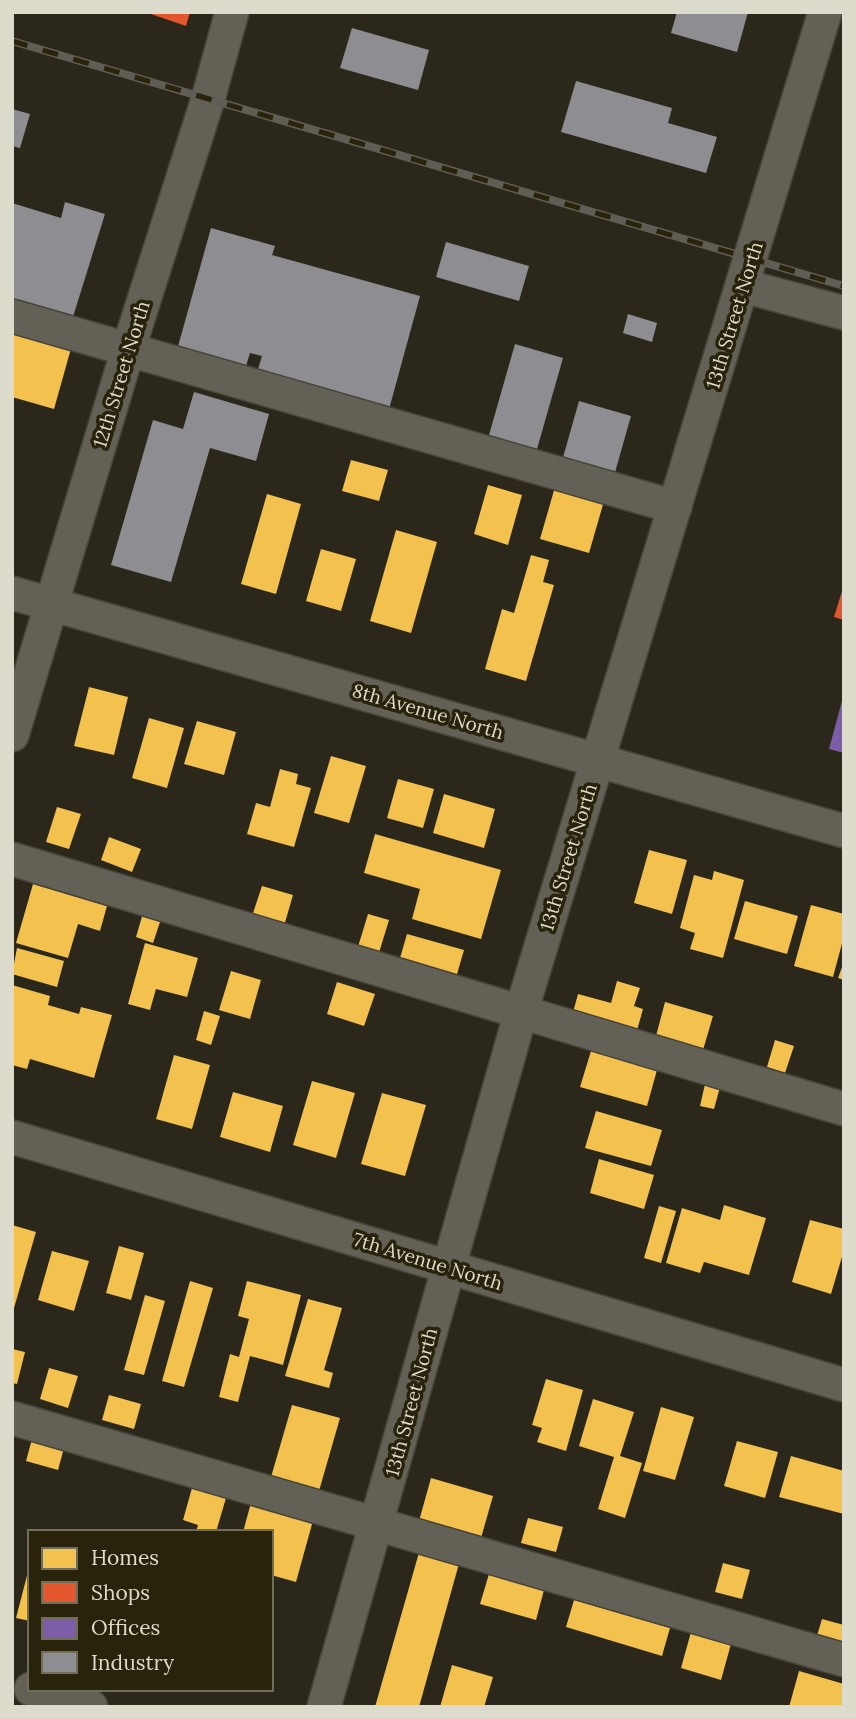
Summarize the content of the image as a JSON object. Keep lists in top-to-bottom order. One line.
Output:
{"streets":{"street":["13th Street North","12th Street North","8th Avenue North","7th Avenue North"]},"crossings":[["13th Street North","8th Avenue North"],["13th Street North","7th Avenue North"],["12th Street North","8th Avenue North"]],"legend":["Homes","Shops","Offices","Industry"]}
